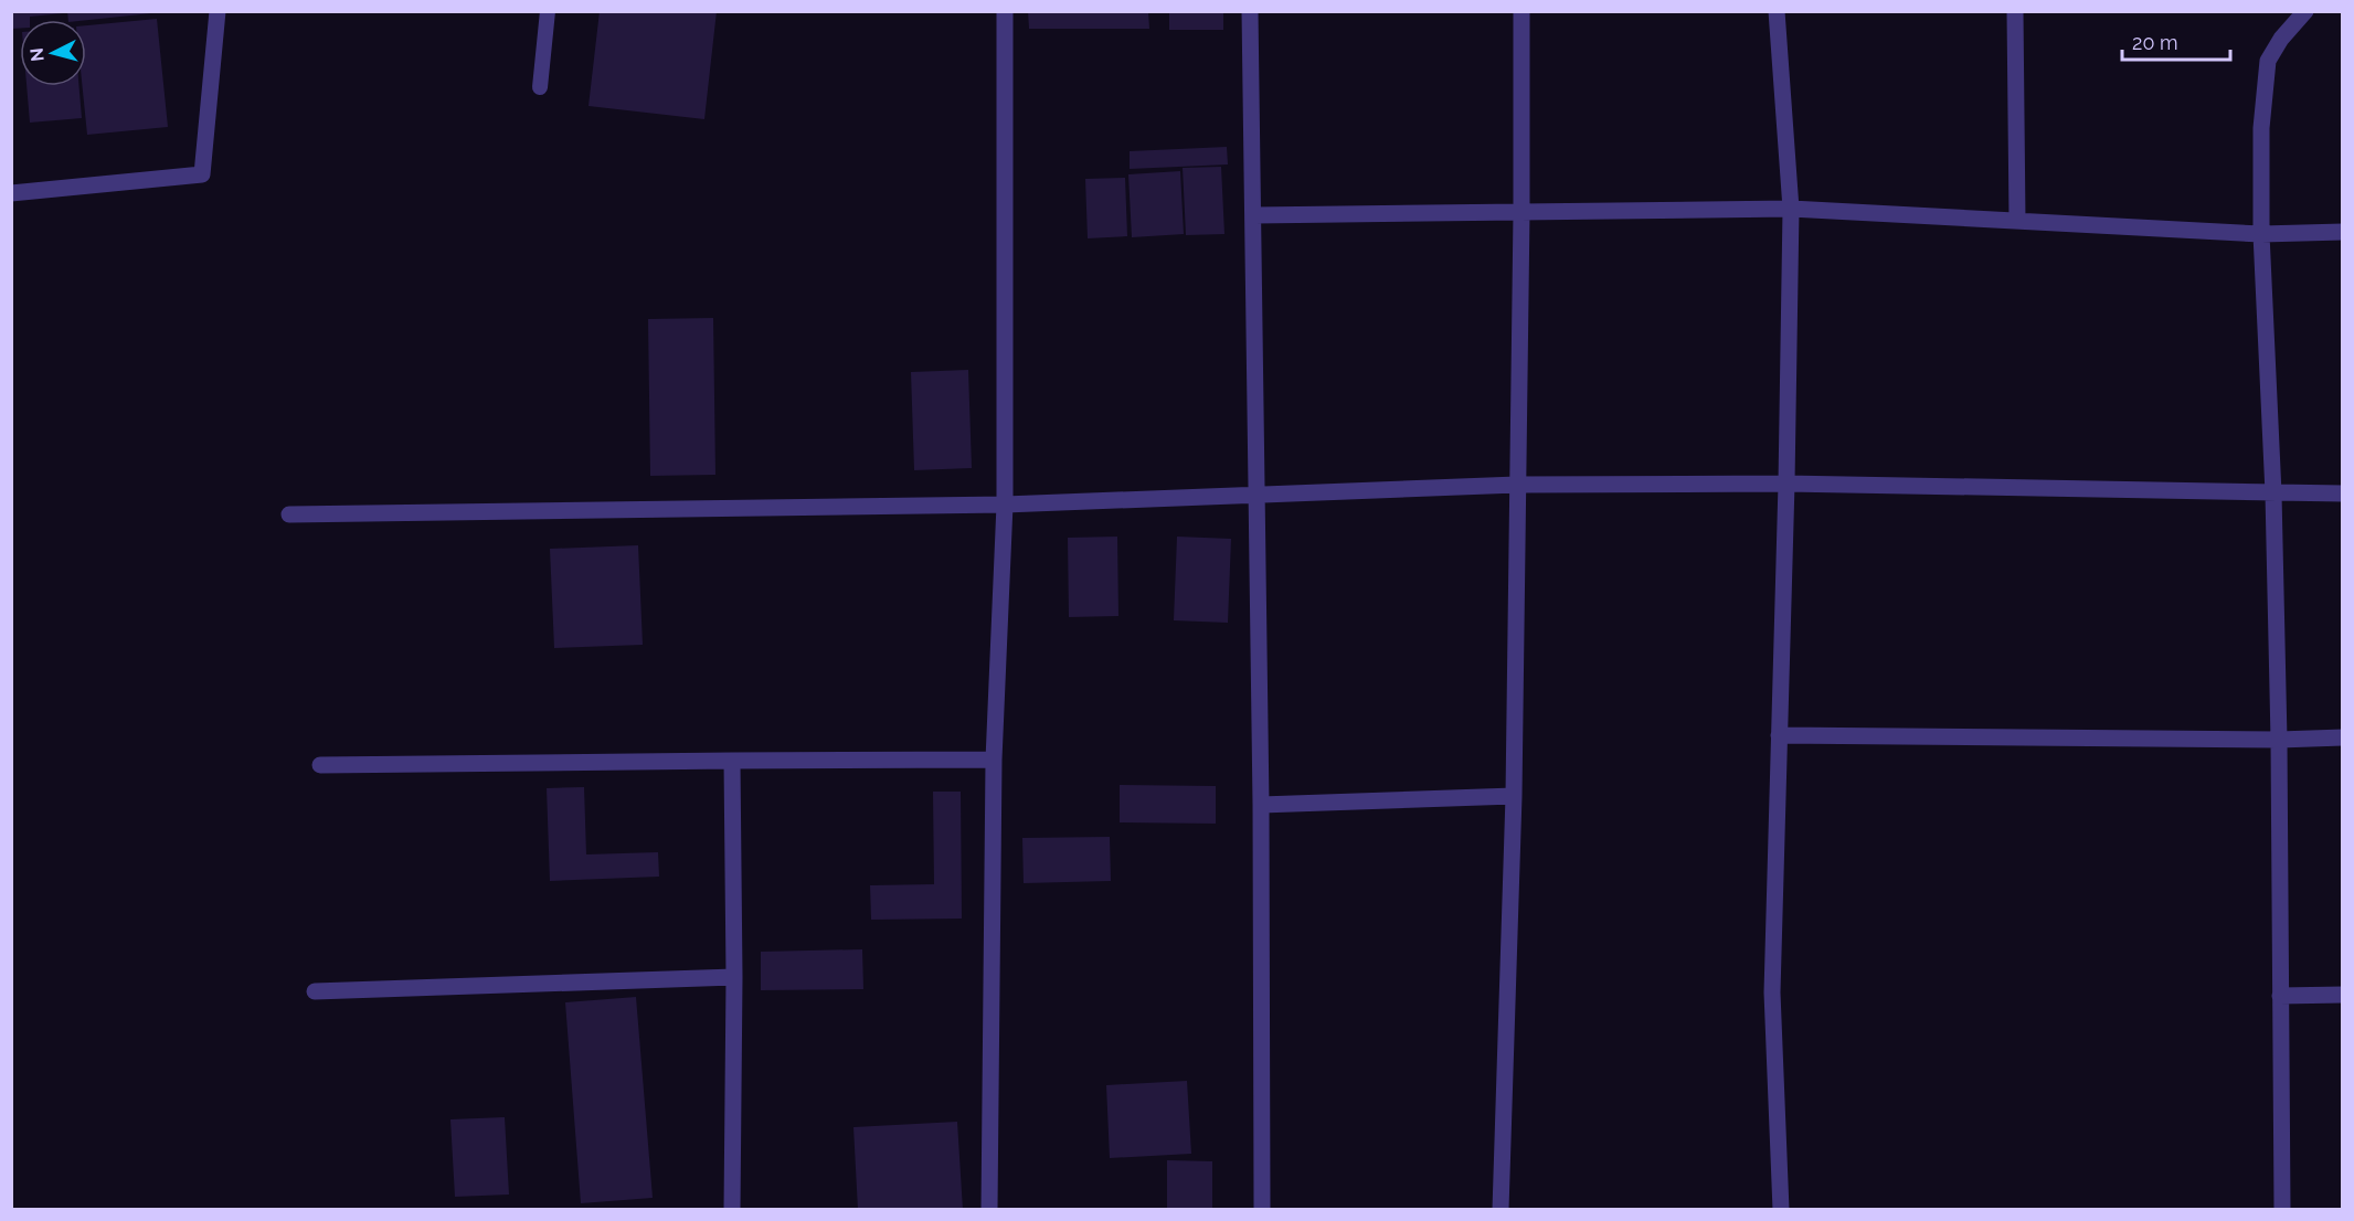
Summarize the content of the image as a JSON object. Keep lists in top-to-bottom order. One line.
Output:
{"scale_bar":"20 m","north":"left"}
